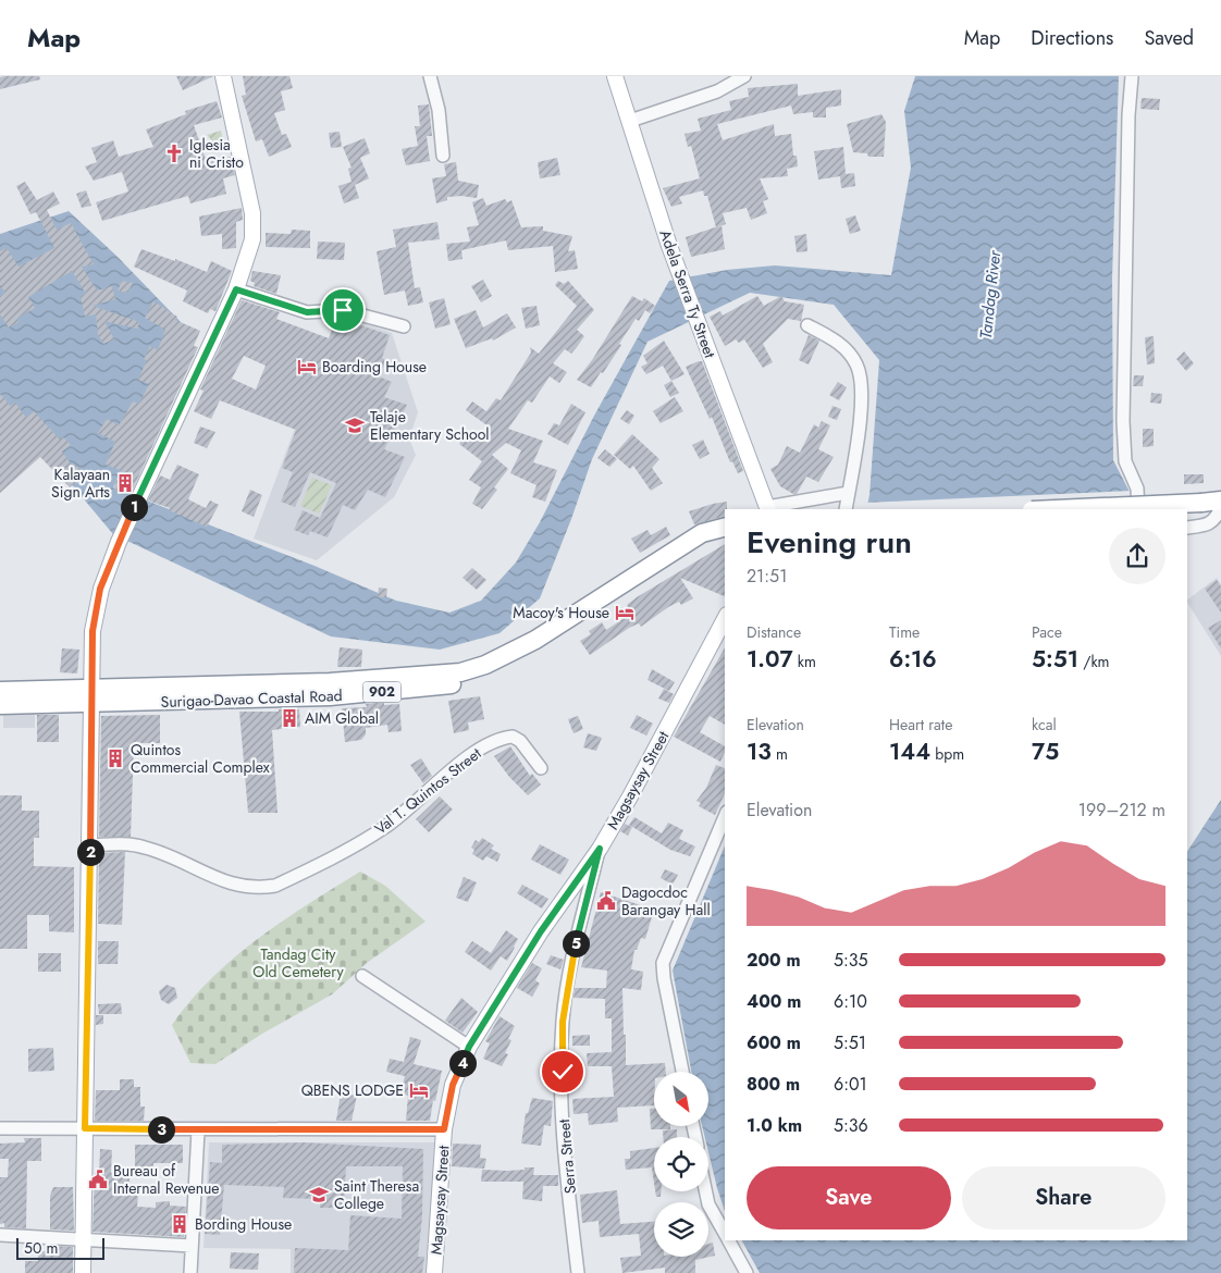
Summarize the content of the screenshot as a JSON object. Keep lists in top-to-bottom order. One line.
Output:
{"streets":{"highway":["902","Surigao-Davao Coastal Road"],"main road":["Adela Serra Ty Street","Magsaysay Street"],"street":["Val T. Quintos Street","Serra Street"]},"crossings":[["Magsaysay Street","Serra Street"]],"water":["Tandag River"],"parks":["Tandag City Old Cemetery"],"places":{"church":["Iglesia ni Cristo"],"hotel":["Boarding House","Macoy's House","QBENS LODGE"],"school or university":["Telaje Elementary School","Saint Theresa College"],"building":["Kalayaan Sign Arts","AIM Global","Quintos Commercial Complex","Bording House"],"public building":["Dagocdoc Barangay Hall","Bureau of Internal Revenue"]},"scale_bar":"50 m","north":"bottom right","page":{"header":"Map","nav":["Map","Directions","Saved"],"pins":["1","2","5","4","3"],"heading":["Evening run","21:51"],"stats":[["Distance","1.07 km"],["Time","6:16"],["Pace","5:51 /km"],["Elevation","13 m"],["Heart rate","144 bpm"],["kcal","75"]],"chart":["Elevation","199–212 m"],"list":[{"name":"200 m","note":"5:35"},{"name":"400 m","note":"6:10"},{"name":"600 m","note":"5:51"},{"name":"800 m","note":"6:01"},{"name":"1.0 km","note":"5:36"}],"buttons":["Save","Share"],"scale":"50 m"}}
